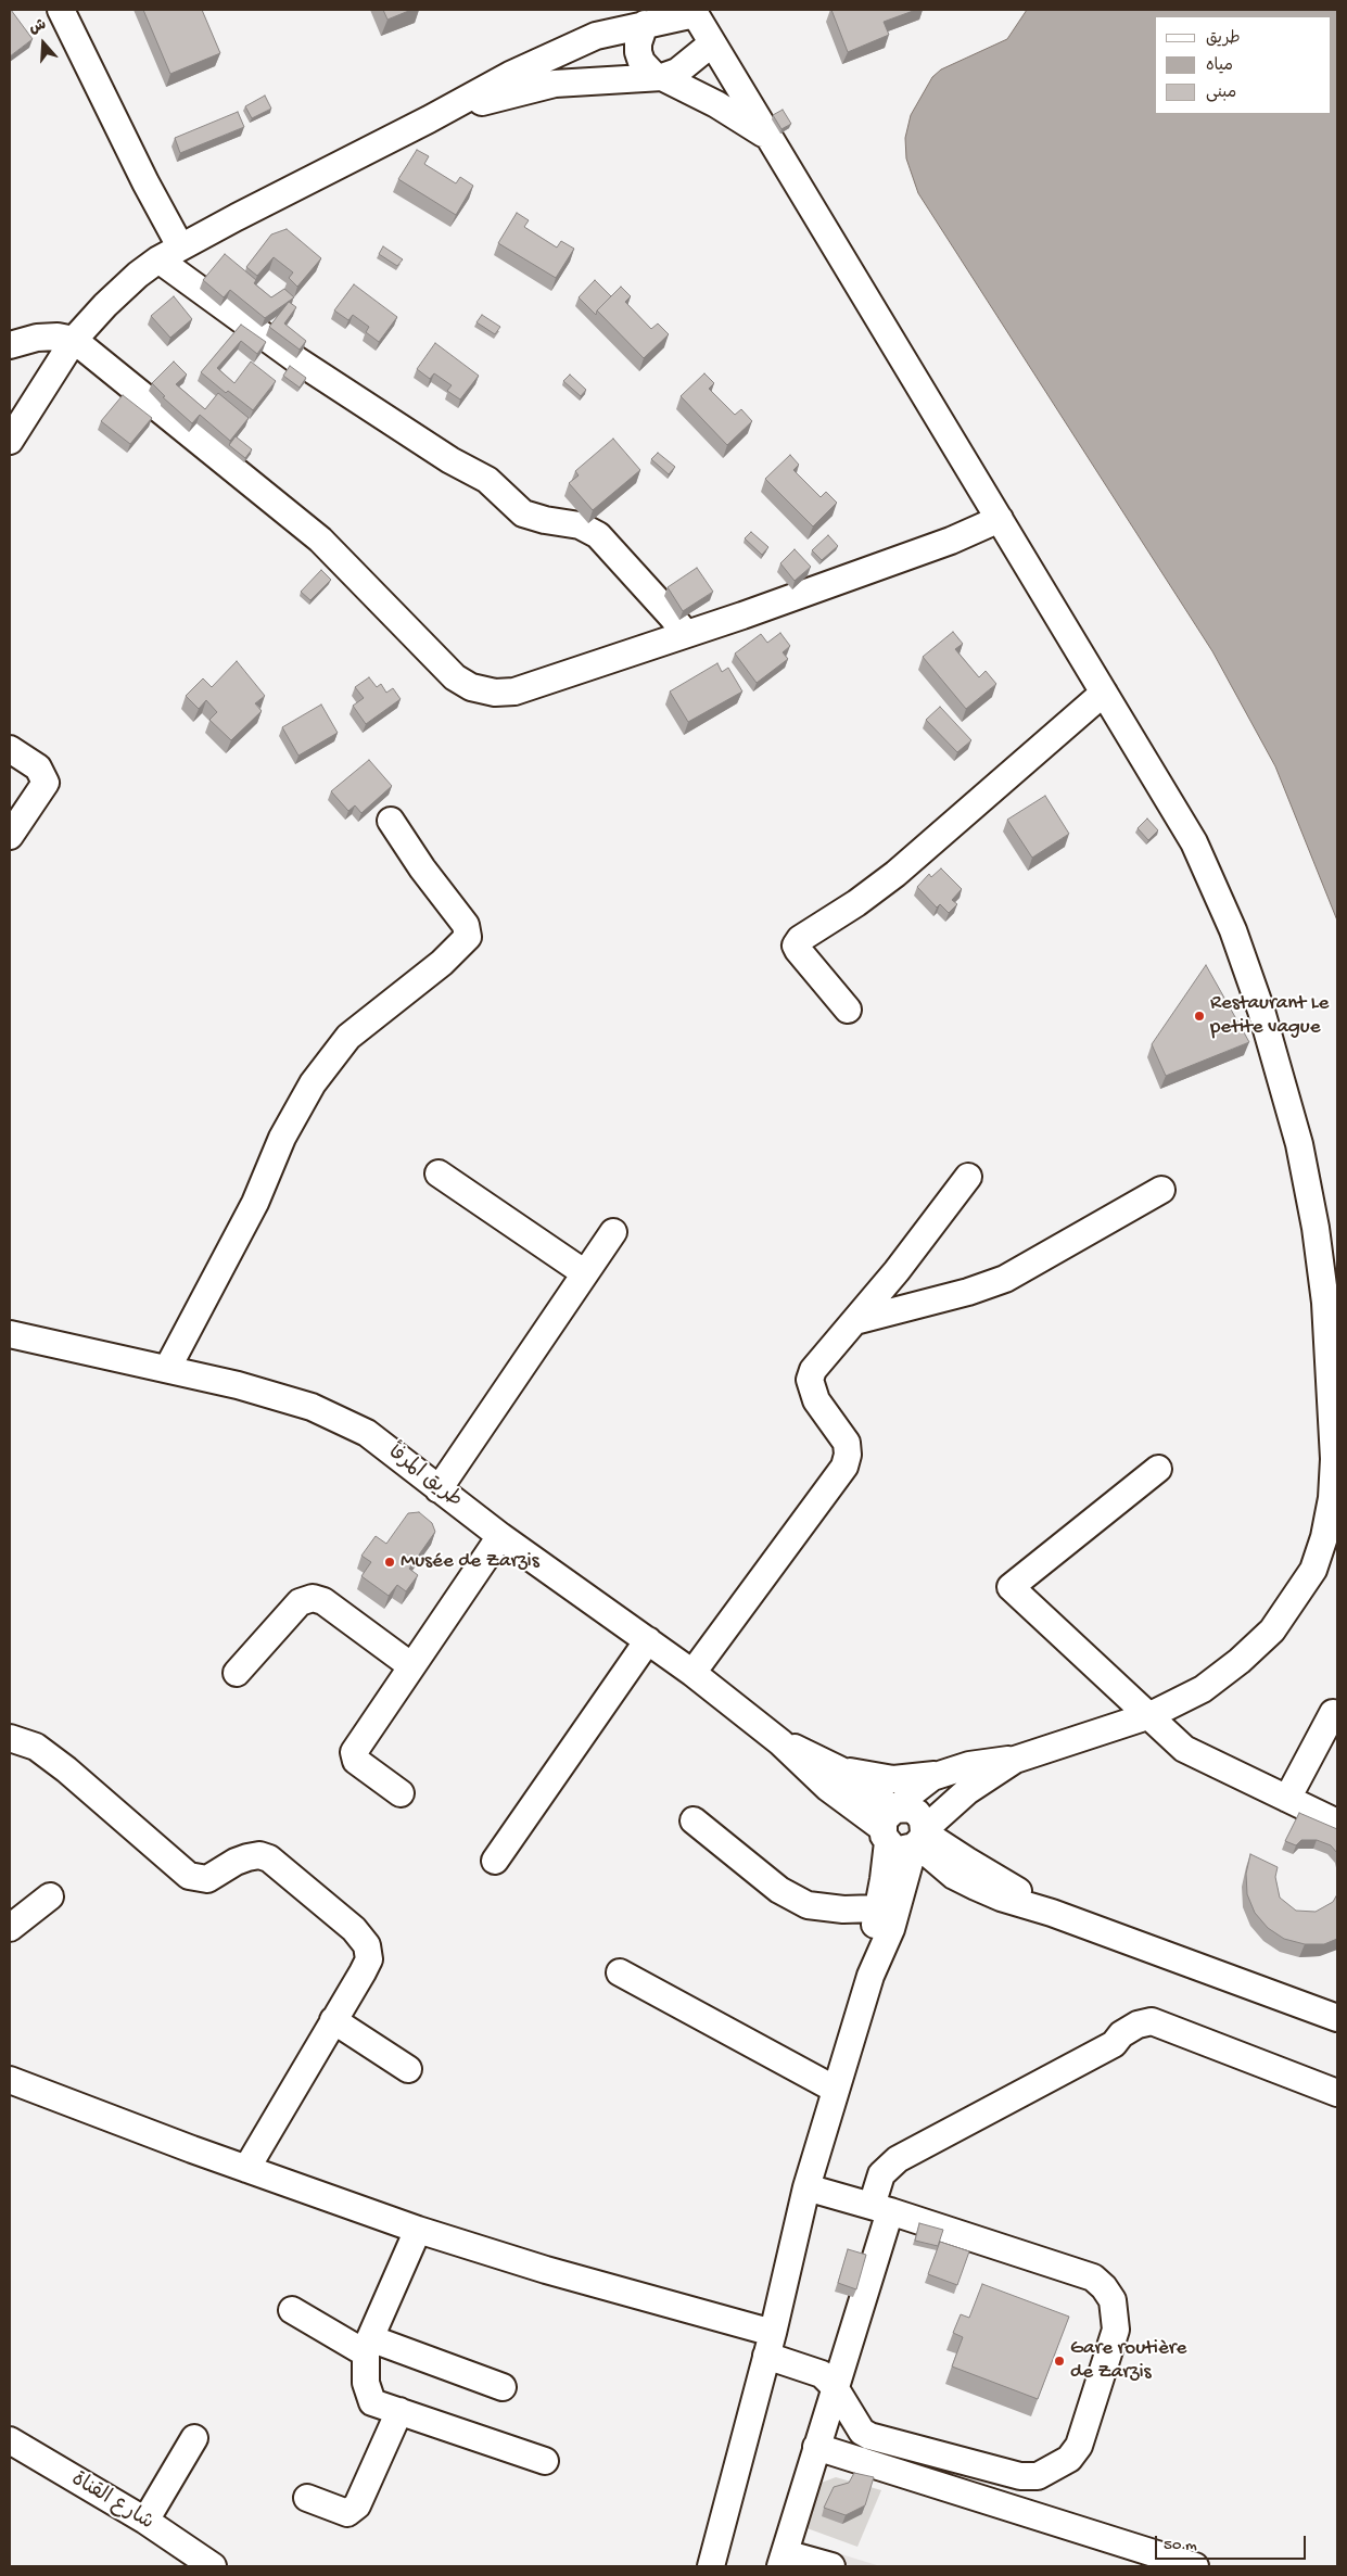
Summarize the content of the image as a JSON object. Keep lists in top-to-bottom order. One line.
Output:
{"streets":{"street":["طريق المرفأ","شارع القناة"]},"places":["Restaurant Le petite vague","Musée de Zarzis","Gare routière de Zarzis"],"legend":["طريق","مياه","مبنى"],"scale_bar":"50 m","north":"top"}
